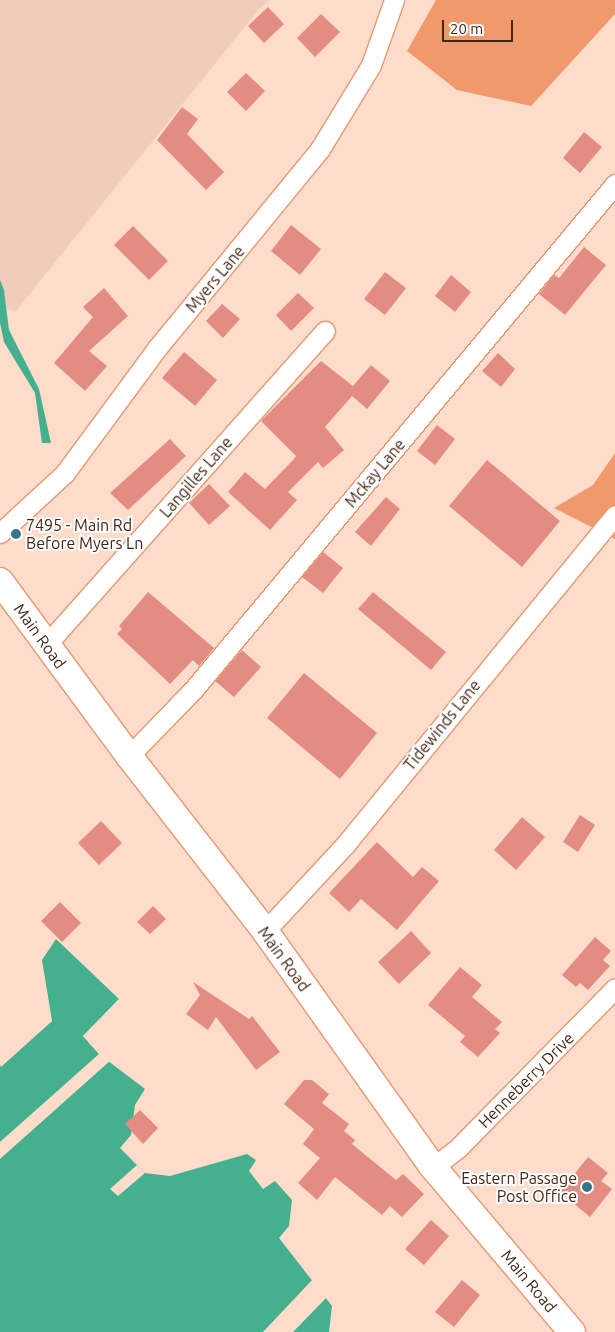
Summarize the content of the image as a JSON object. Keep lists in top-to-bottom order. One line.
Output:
{"streets":{"main road":["Main Road"],"street":["Myers Lane","Mckay Lane","Langilles Lane","Tidewinds Lane","Henneberry Drive"]},"crossings":[["Mckay Lane","Main Road"],["Langilles Lane","Main Road"],["Main Road","Tidewinds Lane"],["Main Road","Henneberry Drive"]],"places":["7495 - Main Rd Before Myers Ln","Eastern Passage Post Office"],"scale_bar":"20 m"}
